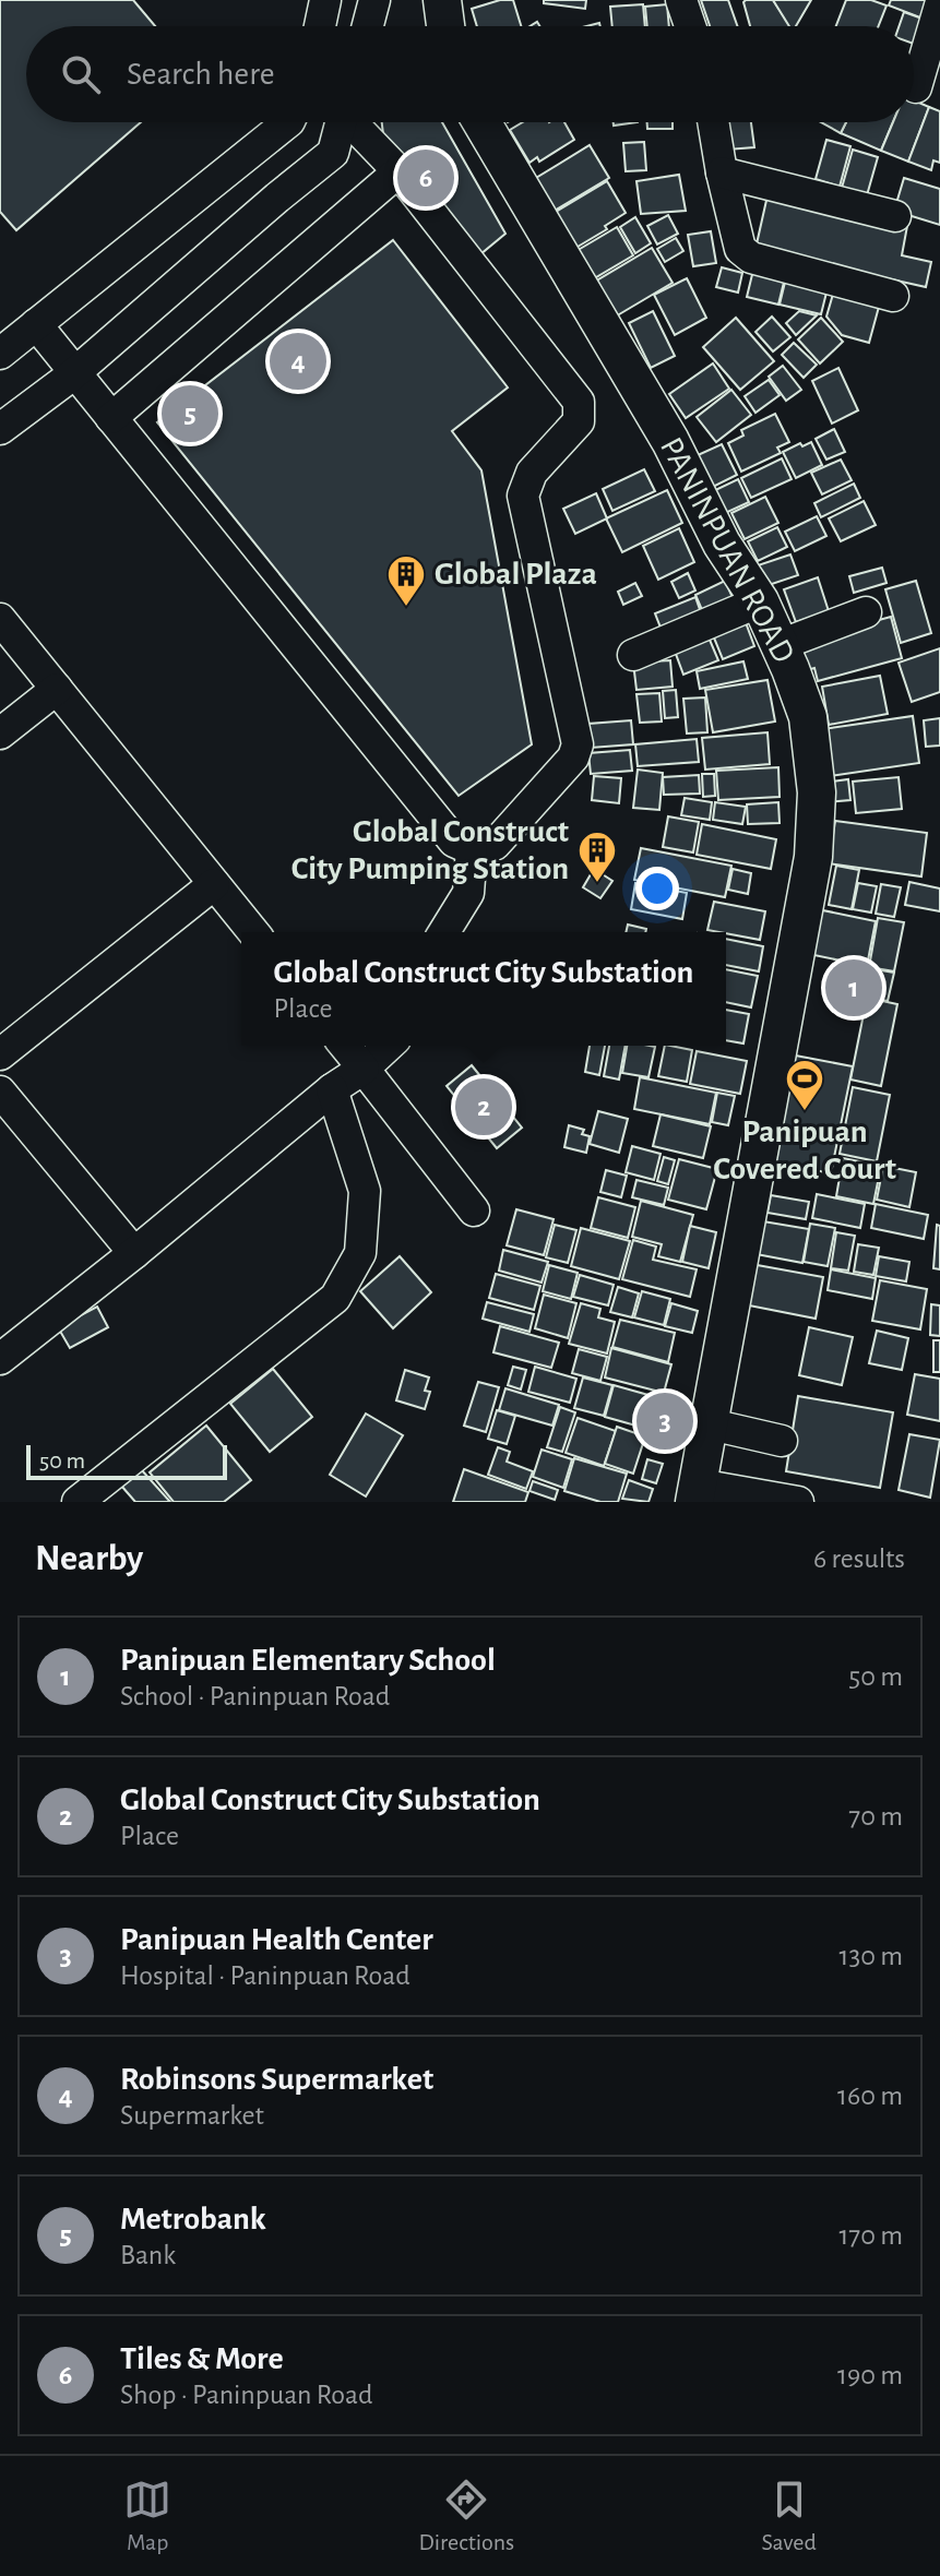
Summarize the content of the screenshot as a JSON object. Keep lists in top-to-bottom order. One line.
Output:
{"streets":{"main road":["PANINPUAN ROAD"]},"places":{"building":["Global Plaza","Global Construct City Pumping Station"],"sports":["Panipuan Covered Court"]},"scale_bar":"50 m","page":{"search":"Search here","pins":["6","4","5","1","2","3"],"popup":["Global Construct City Substation","Place"],"scale":"50 m","heading":["Nearby","6 results"],"list":[{"mark":"1","name":"Panipuan Elementary School","note":"School · Paninpuan Road","value":"50 m"},{"mark":"2","name":"Global Construct City Substation","note":"Place","value":"70 m"},{"mark":"3","name":"Panipuan Health Center","note":"Hospital · Paninpuan Road","value":"130 m"},{"mark":"4","name":"Robinsons Supermarket","note":"Supermarket","value":"160 m"},{"mark":"5","name":"Metrobank","note":"Bank","value":"170 m"},{"mark":"6","name":"Tiles & More","note":"Shop · Paninpuan Road","value":"190 m"}],"nav":["Map","Directions","Saved"]}}
